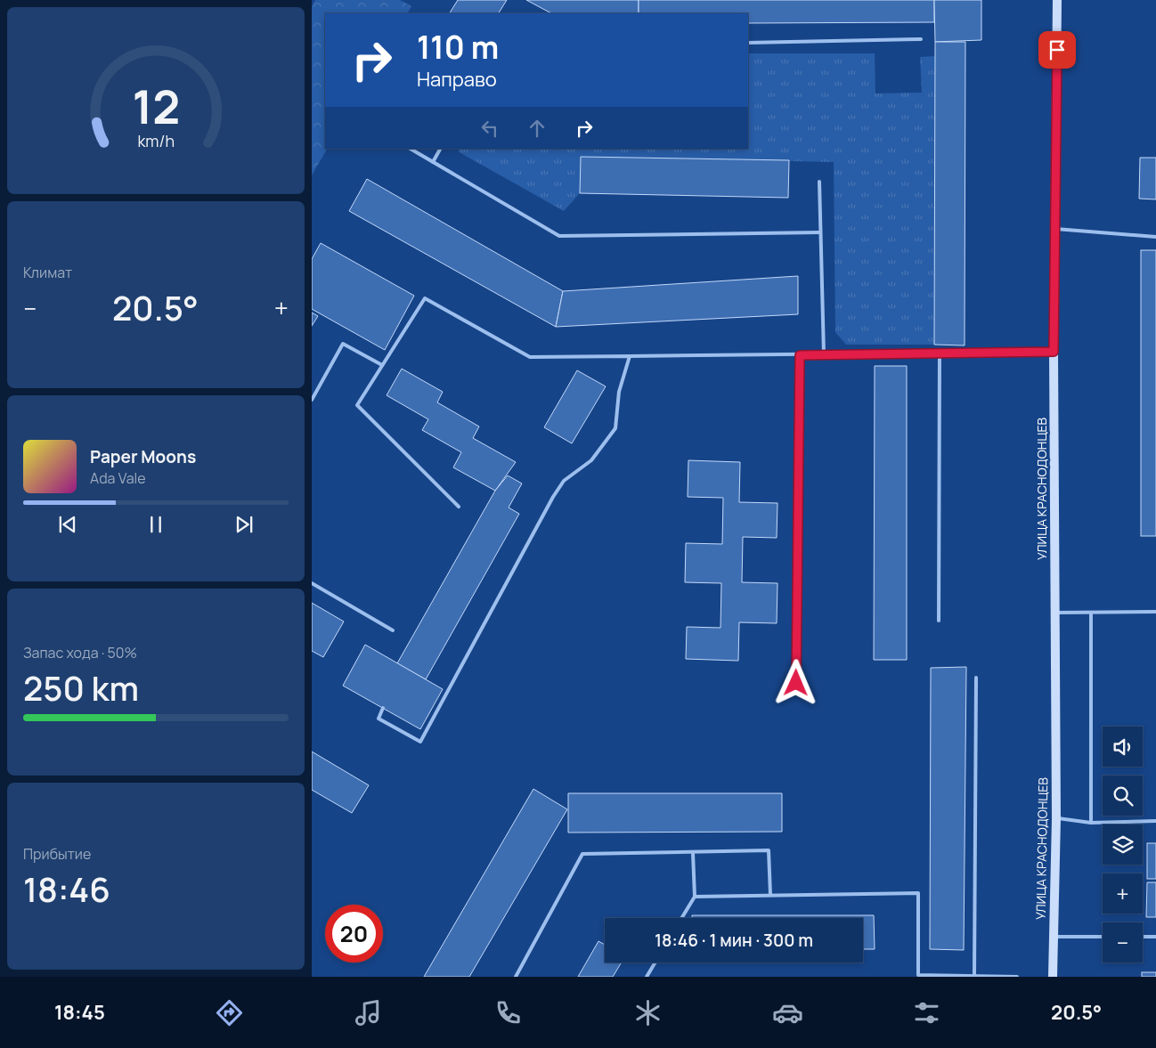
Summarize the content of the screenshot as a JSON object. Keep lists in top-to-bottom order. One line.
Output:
{"streets":{"main road":["УЛИЦА КРАСНОДОНЦЕВ"]},"page":{"turn":["110 m","Направо"],"tile":["Климат",["Запас хода · 50%","250 km"],["Прибытие","18:46"]],"heat":["−","20.5°","+"],"song":["Paper Moons","Ada Vale"],"map_buttons":["+","−"],"limit":"20","trip":"18:46 · 1 мин · 300 m","tabs":["18:45","20.5°"],"gauge":["12","km/h"]}}
